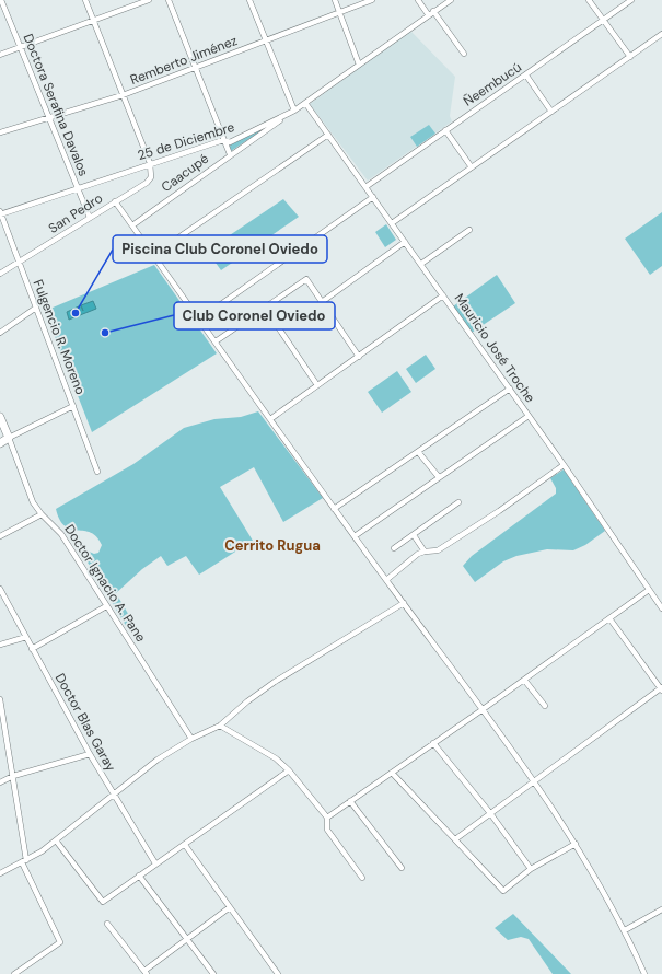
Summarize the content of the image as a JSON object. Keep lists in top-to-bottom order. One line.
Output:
{"streets":{"street":["Remberto Jiménez","Ñeembucú","Doctora Serafina Davalos","25 de Diciembre","Caacupé","San Pedro","Fulgencio R. Moreno","Mauricio José Troche","Doctor Ignacio A. Pane","Doctor Blas Garay"]},"crossings":[["Remberto Jiménez","Doctora Serafina Davalos"],["Ñeembucú","Mauricio José Troche"],["Doctora Serafina Davalos","25 de Diciembre"],["Doctora Serafina Davalos","San Pedro"],["25 de Diciembre","Caacupé"],["25 de Diciembre","San Pedro"],["25 de Diciembre","Fulgencio R. Moreno"],["25 de Diciembre","Mauricio José Troche"],["San Pedro","Fulgencio R. Moreno"]],"districts":["Cerrito Rugua"],"places":["Piscina Club Coronel Oviedo","Club Coronel Oviedo"]}
